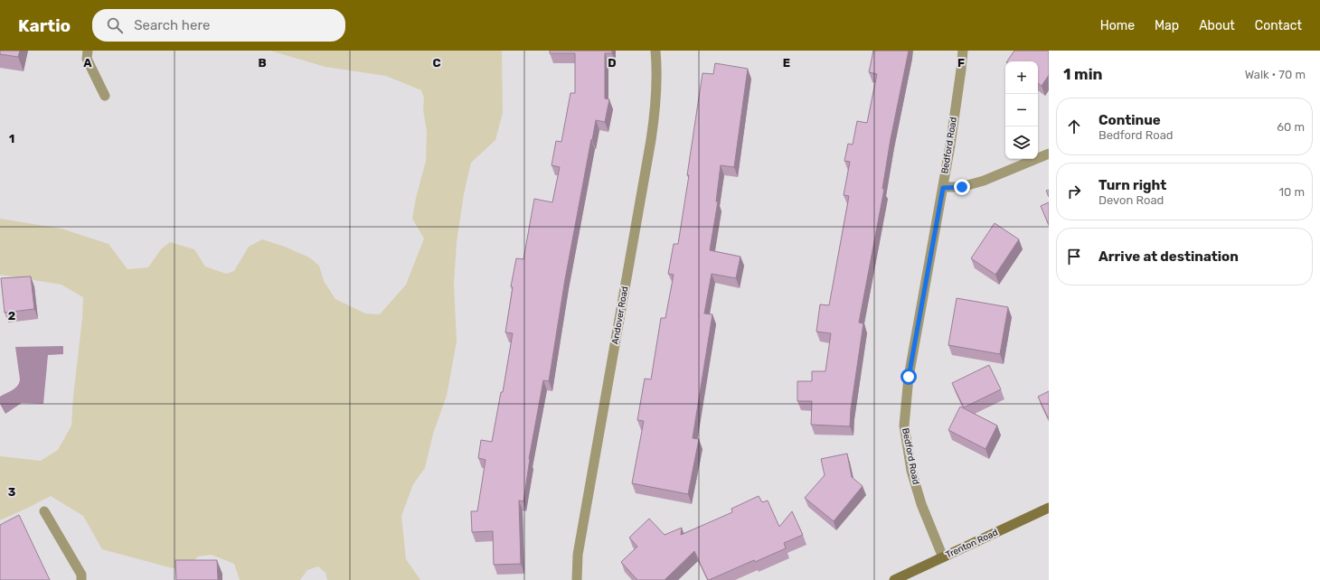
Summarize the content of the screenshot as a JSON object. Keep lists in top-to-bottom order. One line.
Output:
{"streets":{"main road":["Trenton Road"],"street":["Bedford Road","Andover Road"]},"crossings":[["Bedford Road","Trenton Road"]],"page":{"header":"Kartio","search":"Search here","nav":["Home","Map","About","Contact"],"heading":["1 min","Walk · 70 m"],"map_buttons":["+","−"],"list":[["Continue","Bedford Road","60 m"],["Turn right","Devon Road","10 m"],"Arrive at destination"]},"grid":{"columns":["A","B","C","D","E","F"],"rows":["1","2","3"]}}
